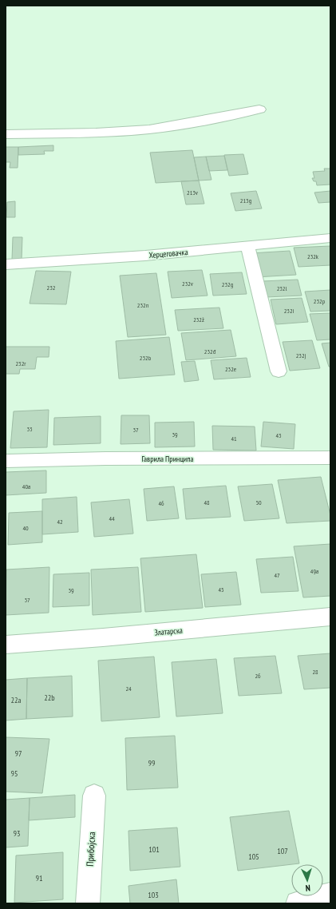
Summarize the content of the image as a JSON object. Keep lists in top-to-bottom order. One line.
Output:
{"streets":{"street":["Херцеговачка","Гаврила Принципа","Златарска","Прибојска"]},"house_numbers":["213v","213g","232k","232v","232g","232","232l","232p","232n","232i","232ž","232đ","232j","232b","232r","232e","33","37","39","43","41","40a","48","50","46","44","42","40","49a","47","45","39","37","28","26","24","22b","22a","97","99","95","93","101","107","105","91","103"],"north":"bottom"}
